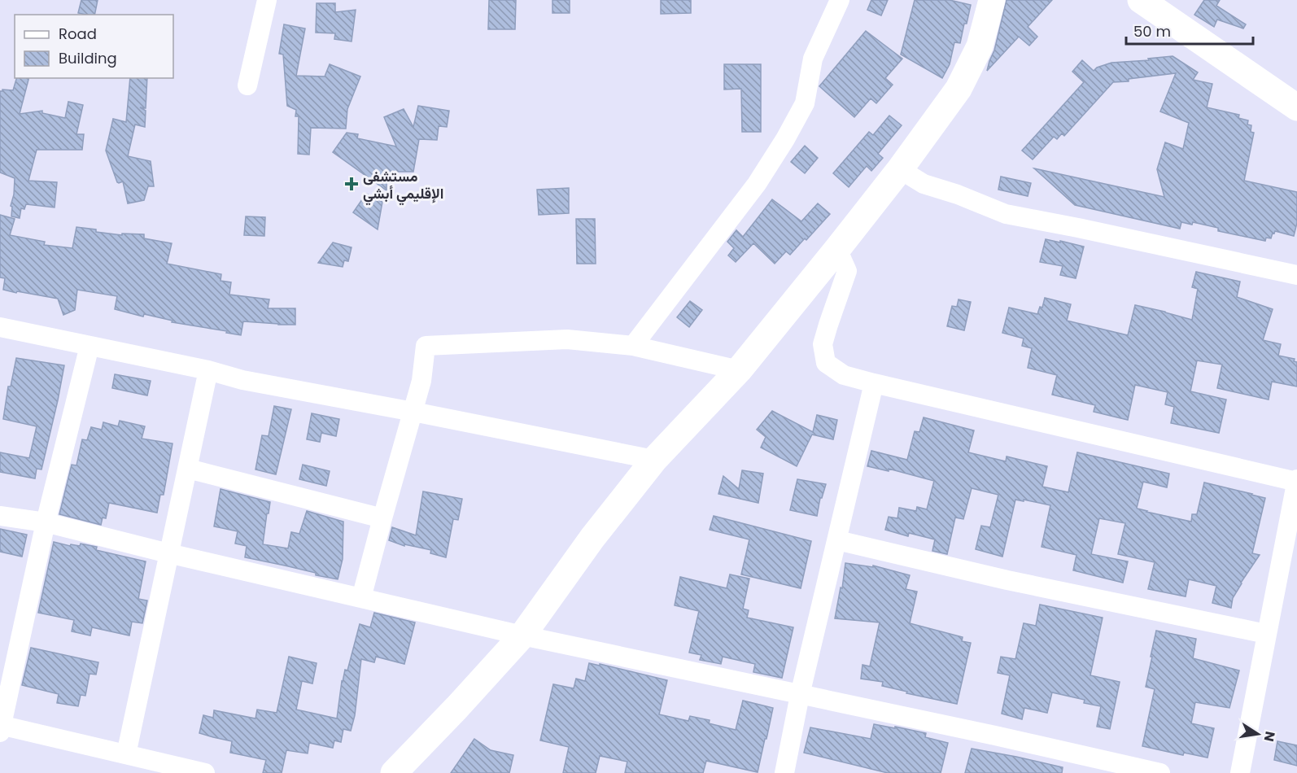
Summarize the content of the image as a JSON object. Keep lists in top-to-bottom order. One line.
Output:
{"places":{"health":["مستشفى الإقليمي أبشي"]},"legend":["Road","Building"],"scale_bar":"50 m","north":"right"}
